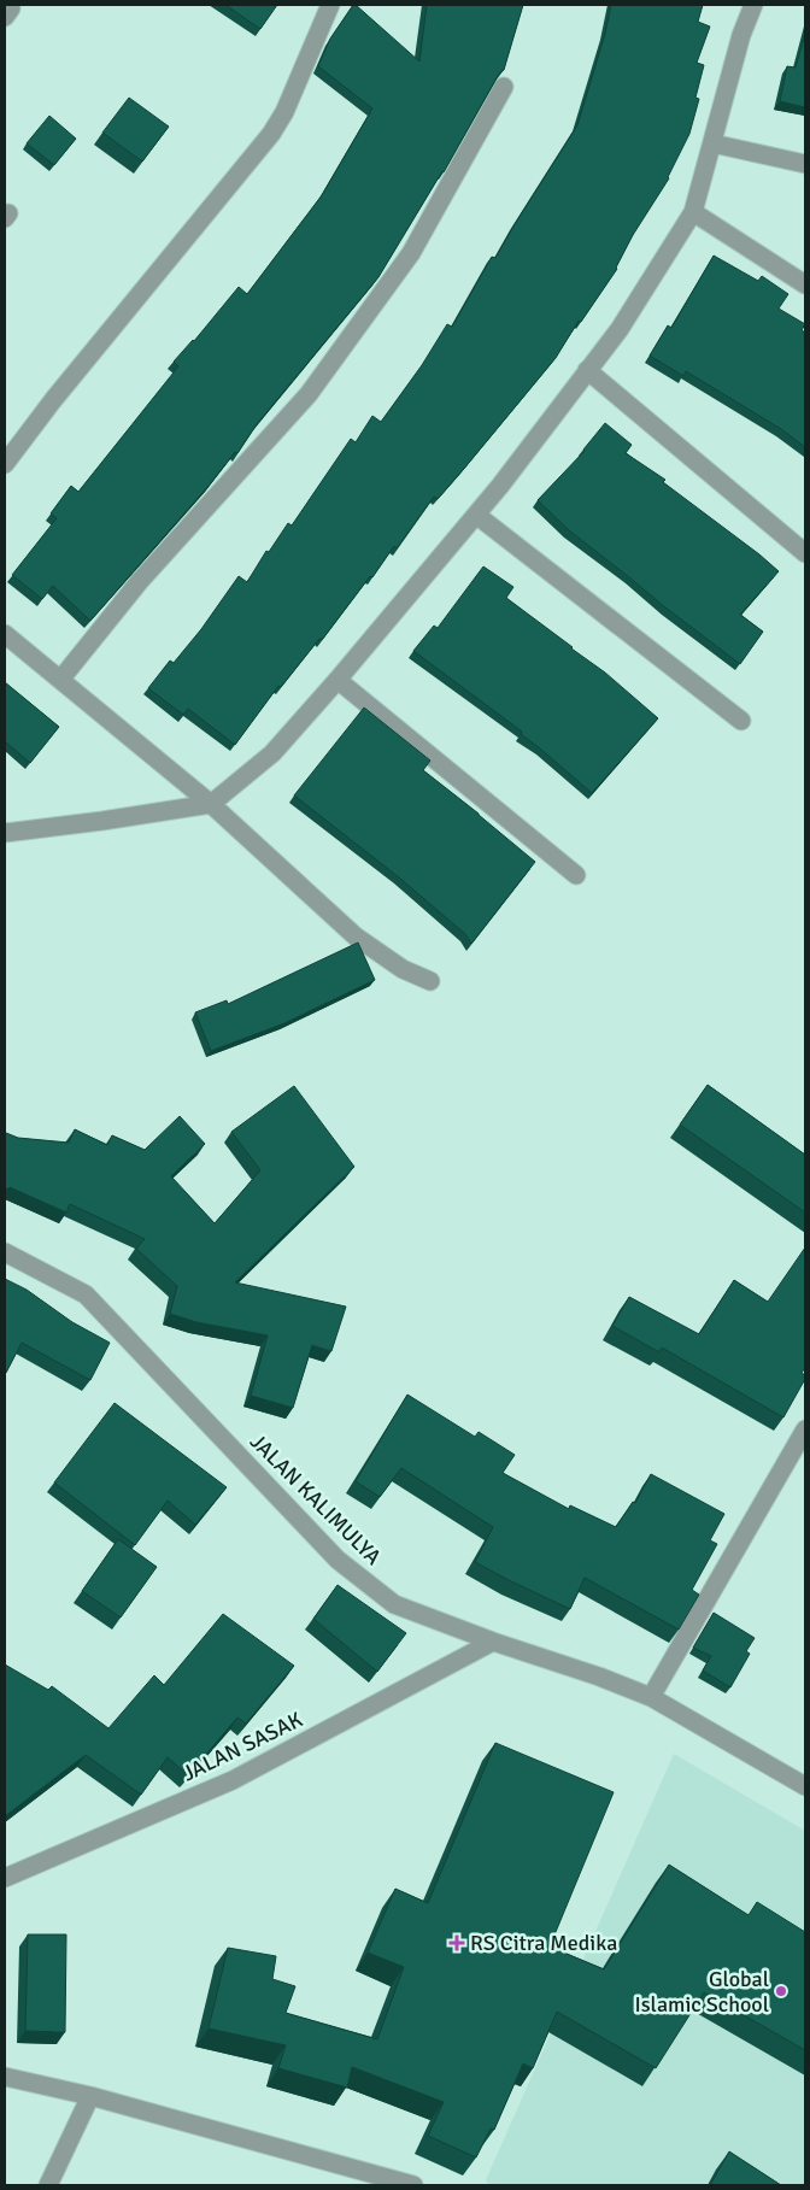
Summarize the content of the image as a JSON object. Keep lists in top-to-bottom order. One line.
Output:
{"streets":{"street":["JALAN KALIMULYA","JALAN SASAK"]},"crossings":[["JALAN KALIMULYA","JALAN SASAK"]],"places":{"health":["RS Citra Medika"],"other":["Global Islamic School"]}}
